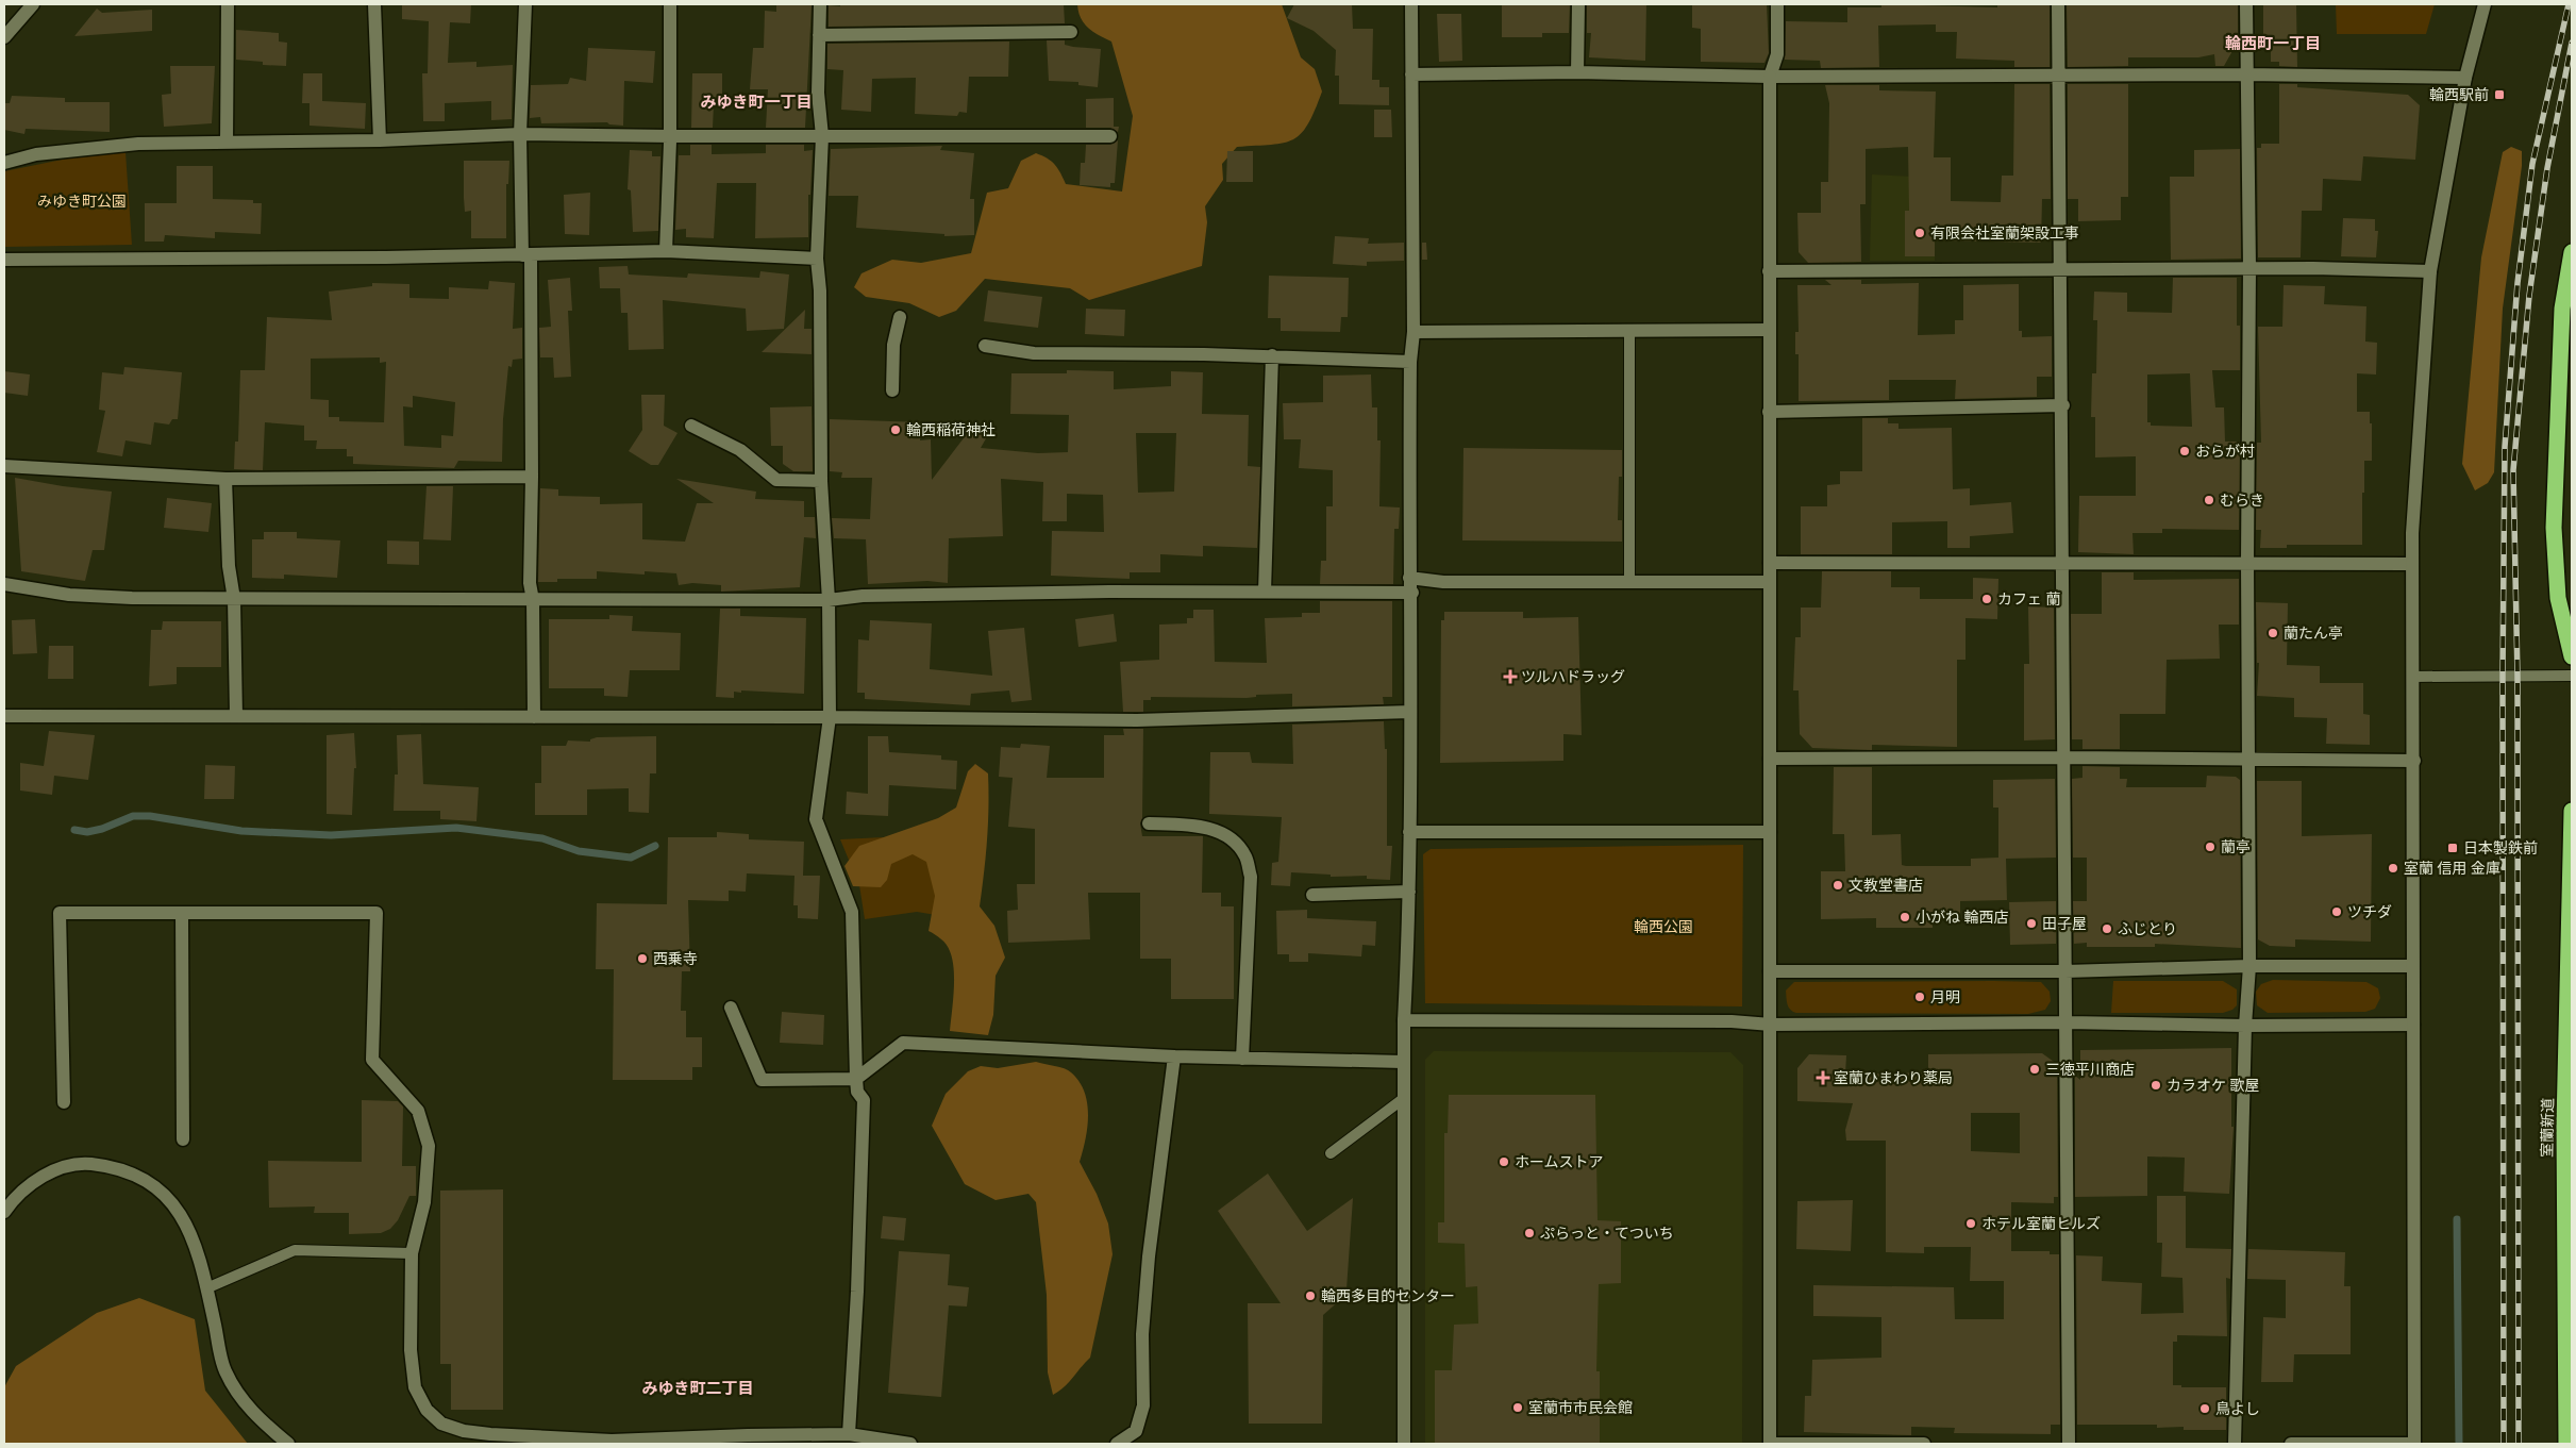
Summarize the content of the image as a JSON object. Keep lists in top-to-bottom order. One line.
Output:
{"streets":{"highway":["室蘭新道"]},"districts":["輪西町一丁目","みゆき町一丁目","みゆき町二丁目"],"parks":["みゆき町公園","輪西公園"],"places":{"transit":["輪西駅前","日本製鉄前"],"other":["有限会社室蘭架設工事","輪西稲荷神社","おらが村","むらき","カフェ 蘭","蘭たん亭","蘭亭","室蘭 信用 金庫","文教堂書店","ツチダ","小がね 輪西店","田子屋","ふじとり","西乗寺","月明","三徳平川商店","カラオケ 歌屋","ホームストア","ホテル室蘭ヒルズ","ぷらっと・てついち","輪西多目的センター","室蘭市市民会館","鳥よし"],"health":["ツルハドラッグ","室蘭ひまわり薬局"]}}
